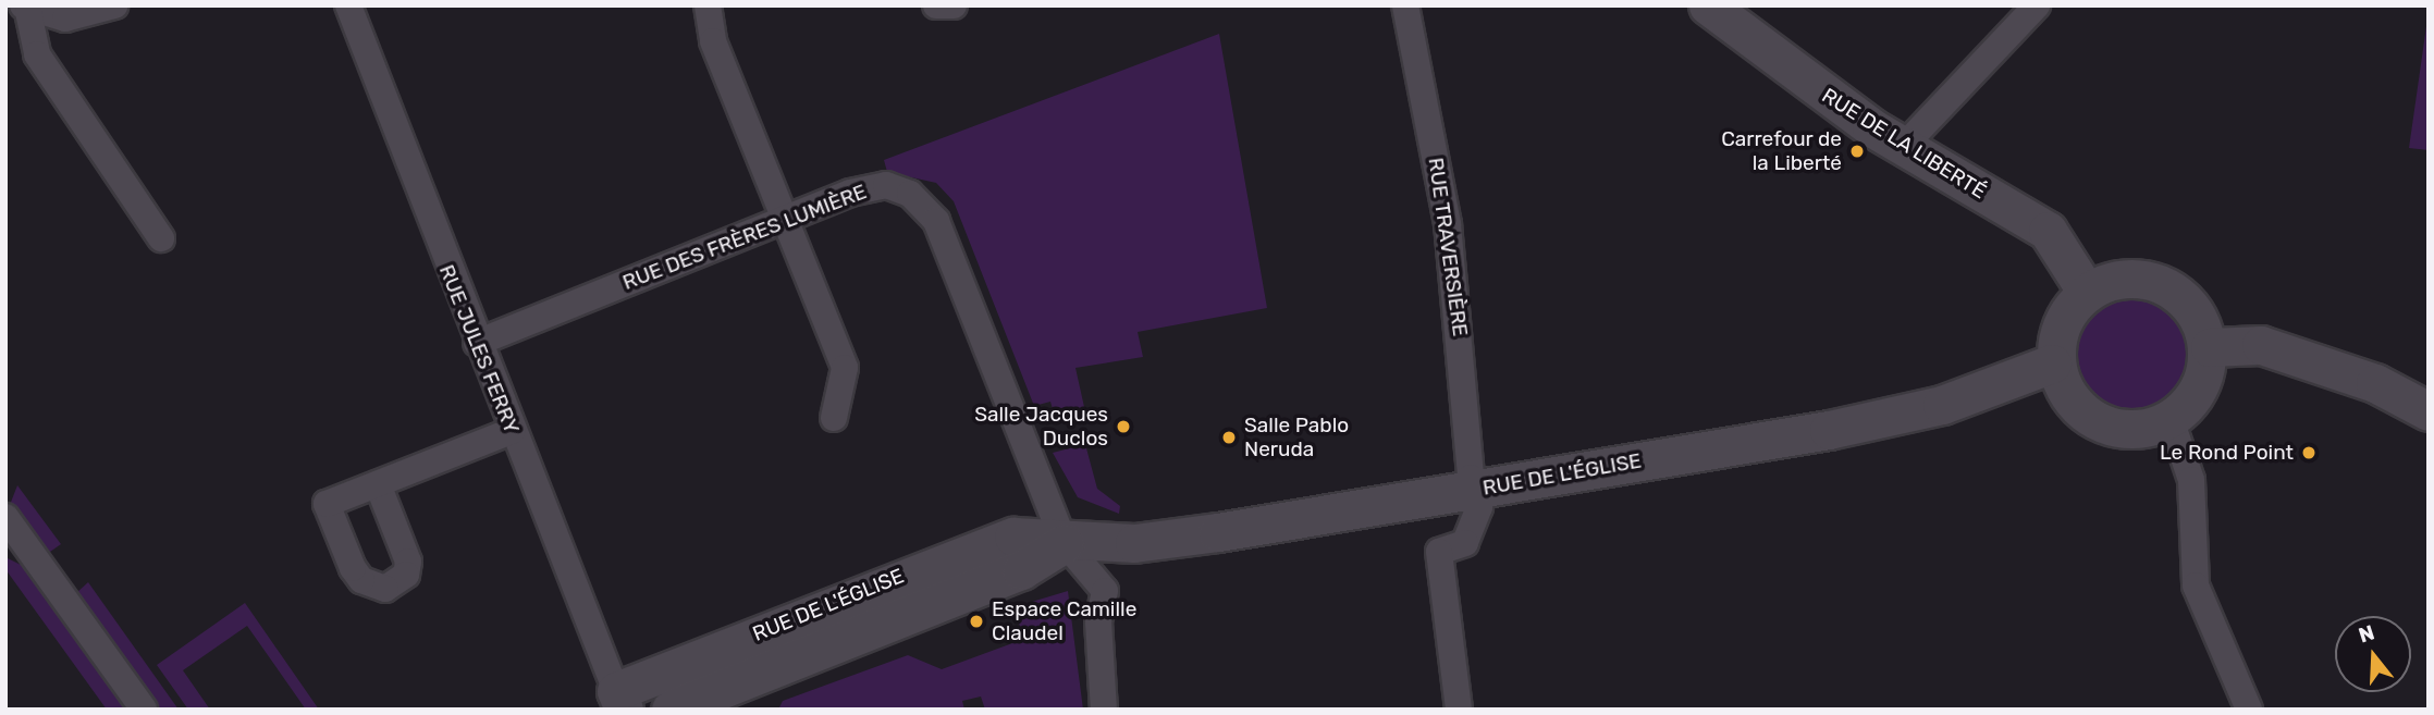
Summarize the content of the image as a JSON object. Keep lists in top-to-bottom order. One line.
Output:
{"streets":{"street":["RUE DE LA LIBERTÉ","RUE DES FRÈRES LUMIÈRE","RUE TRAVERSIÈRE","RUE JULES FERRY","RUE DE L'ÉGLISE"]},"crossings":[["RUE DE LA LIBERTÉ","RUE DE L'ÉGLISE"],["RUE DES FRÈRES LUMIÈRE","RUE JULES FERRY"],["RUE DES FRÈRES LUMIÈRE","RUE DE L'ÉGLISE"],["RUE TRAVERSIÈRE","RUE DE L'ÉGLISE"],["RUE JULES FERRY","RUE DE L'ÉGLISE"]],"places":["Carrefour de la Liberté","Salle Jacques Duclos","Salle Pablo Neruda","Le Rond Point","Espace Camille Claudel"],"north":"top"}
